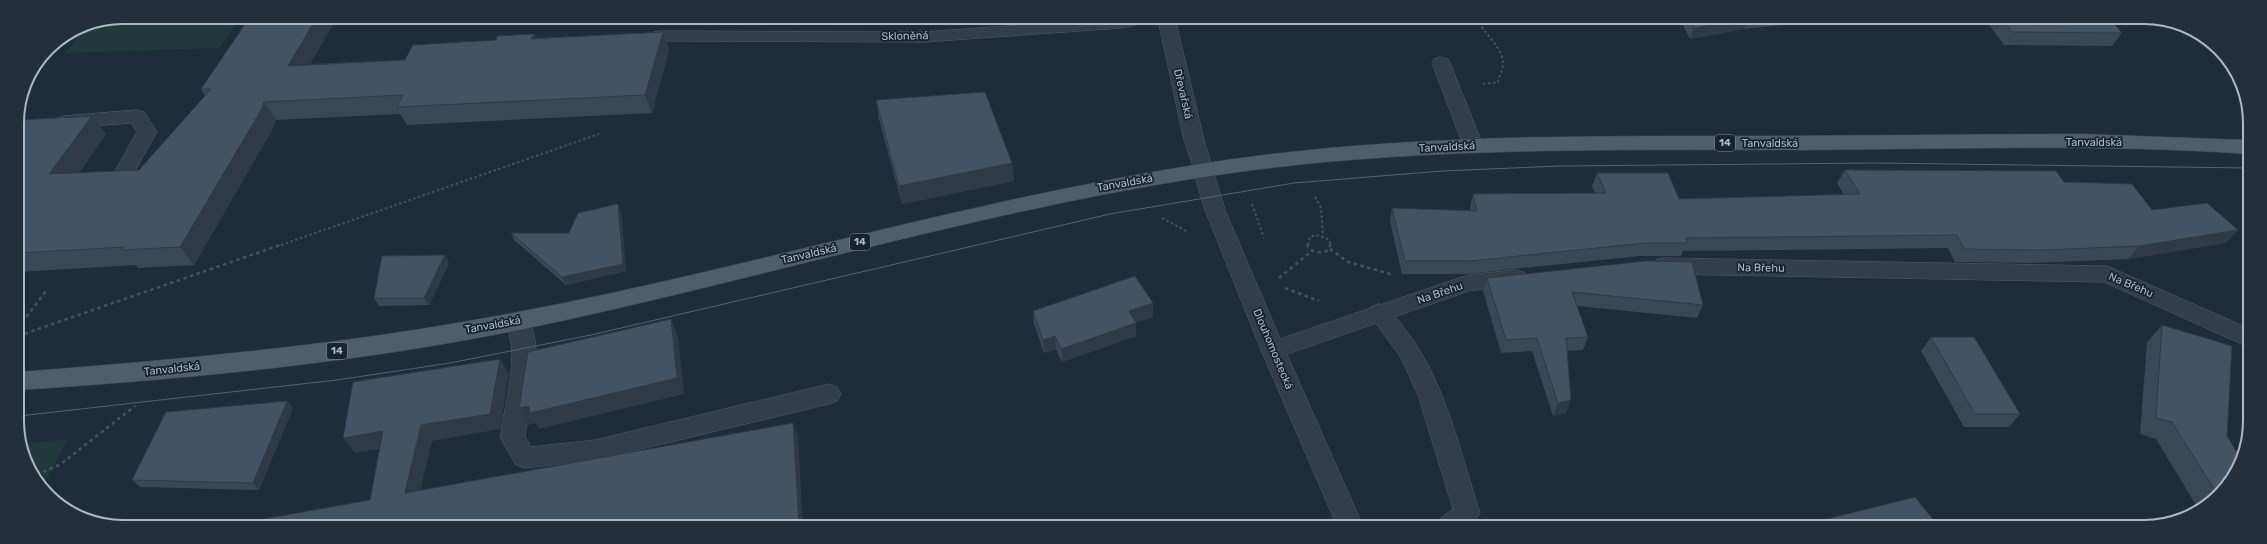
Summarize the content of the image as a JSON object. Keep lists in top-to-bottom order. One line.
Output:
{"streets":{"main road":["Tanvaldská","14"],"street":["Skloněná","Dřevařská","Na Břehu","Dlouhomostecká"]},"crossings":[["Dřevařská","Tanvaldská"],["Dřevařská","Dlouhomostecká"],["Tanvaldská","Dlouhomostecká"],["Na Břehu","Dlouhomostecká"]]}
